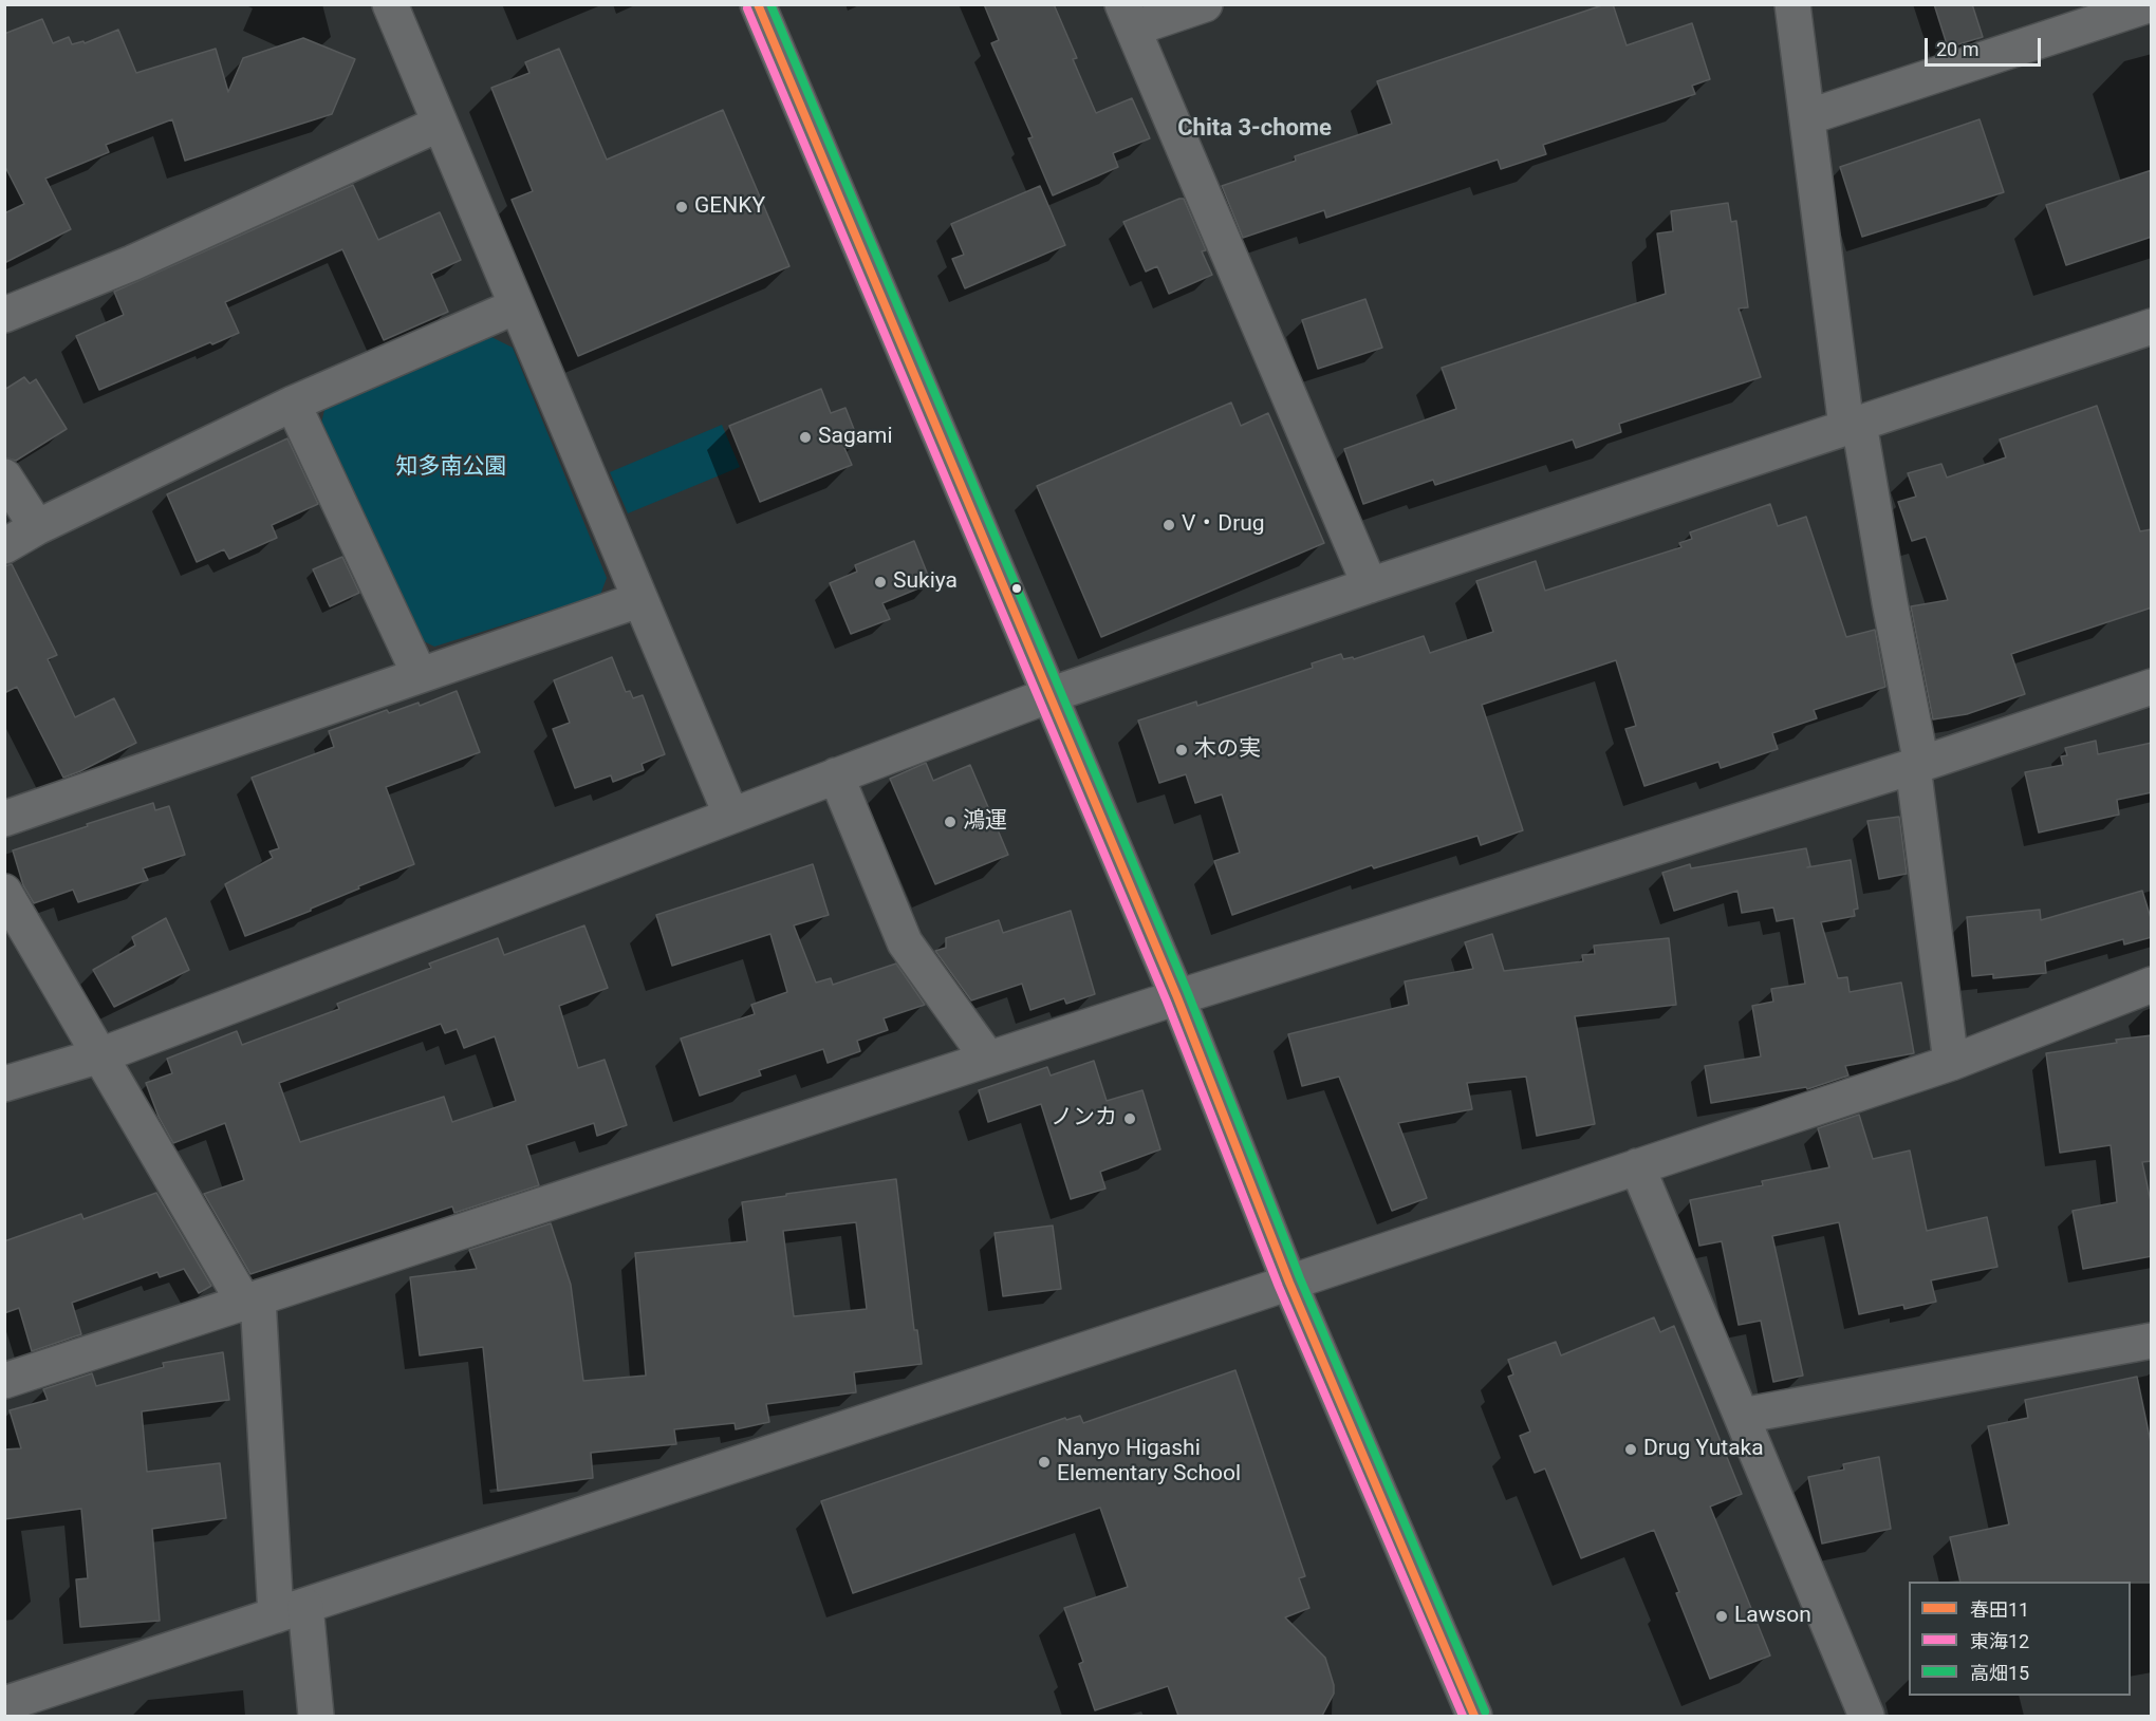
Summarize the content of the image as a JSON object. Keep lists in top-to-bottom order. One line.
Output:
{"districts":["Chita 3-chome"],"parks":["知多南公園"],"places":["GENKY","Sagami","V・Drug","Sukiya","木の実","鴻運","ノンカ","Drug Yutaka","Nanyo Higashi Elementary School","Lawson"],"lines":["transit line 春田11","transit line 高畑15","transit line 東海12"],"legend":["春田11","東海12","高畑15"],"scale_bar":"20 m"}
